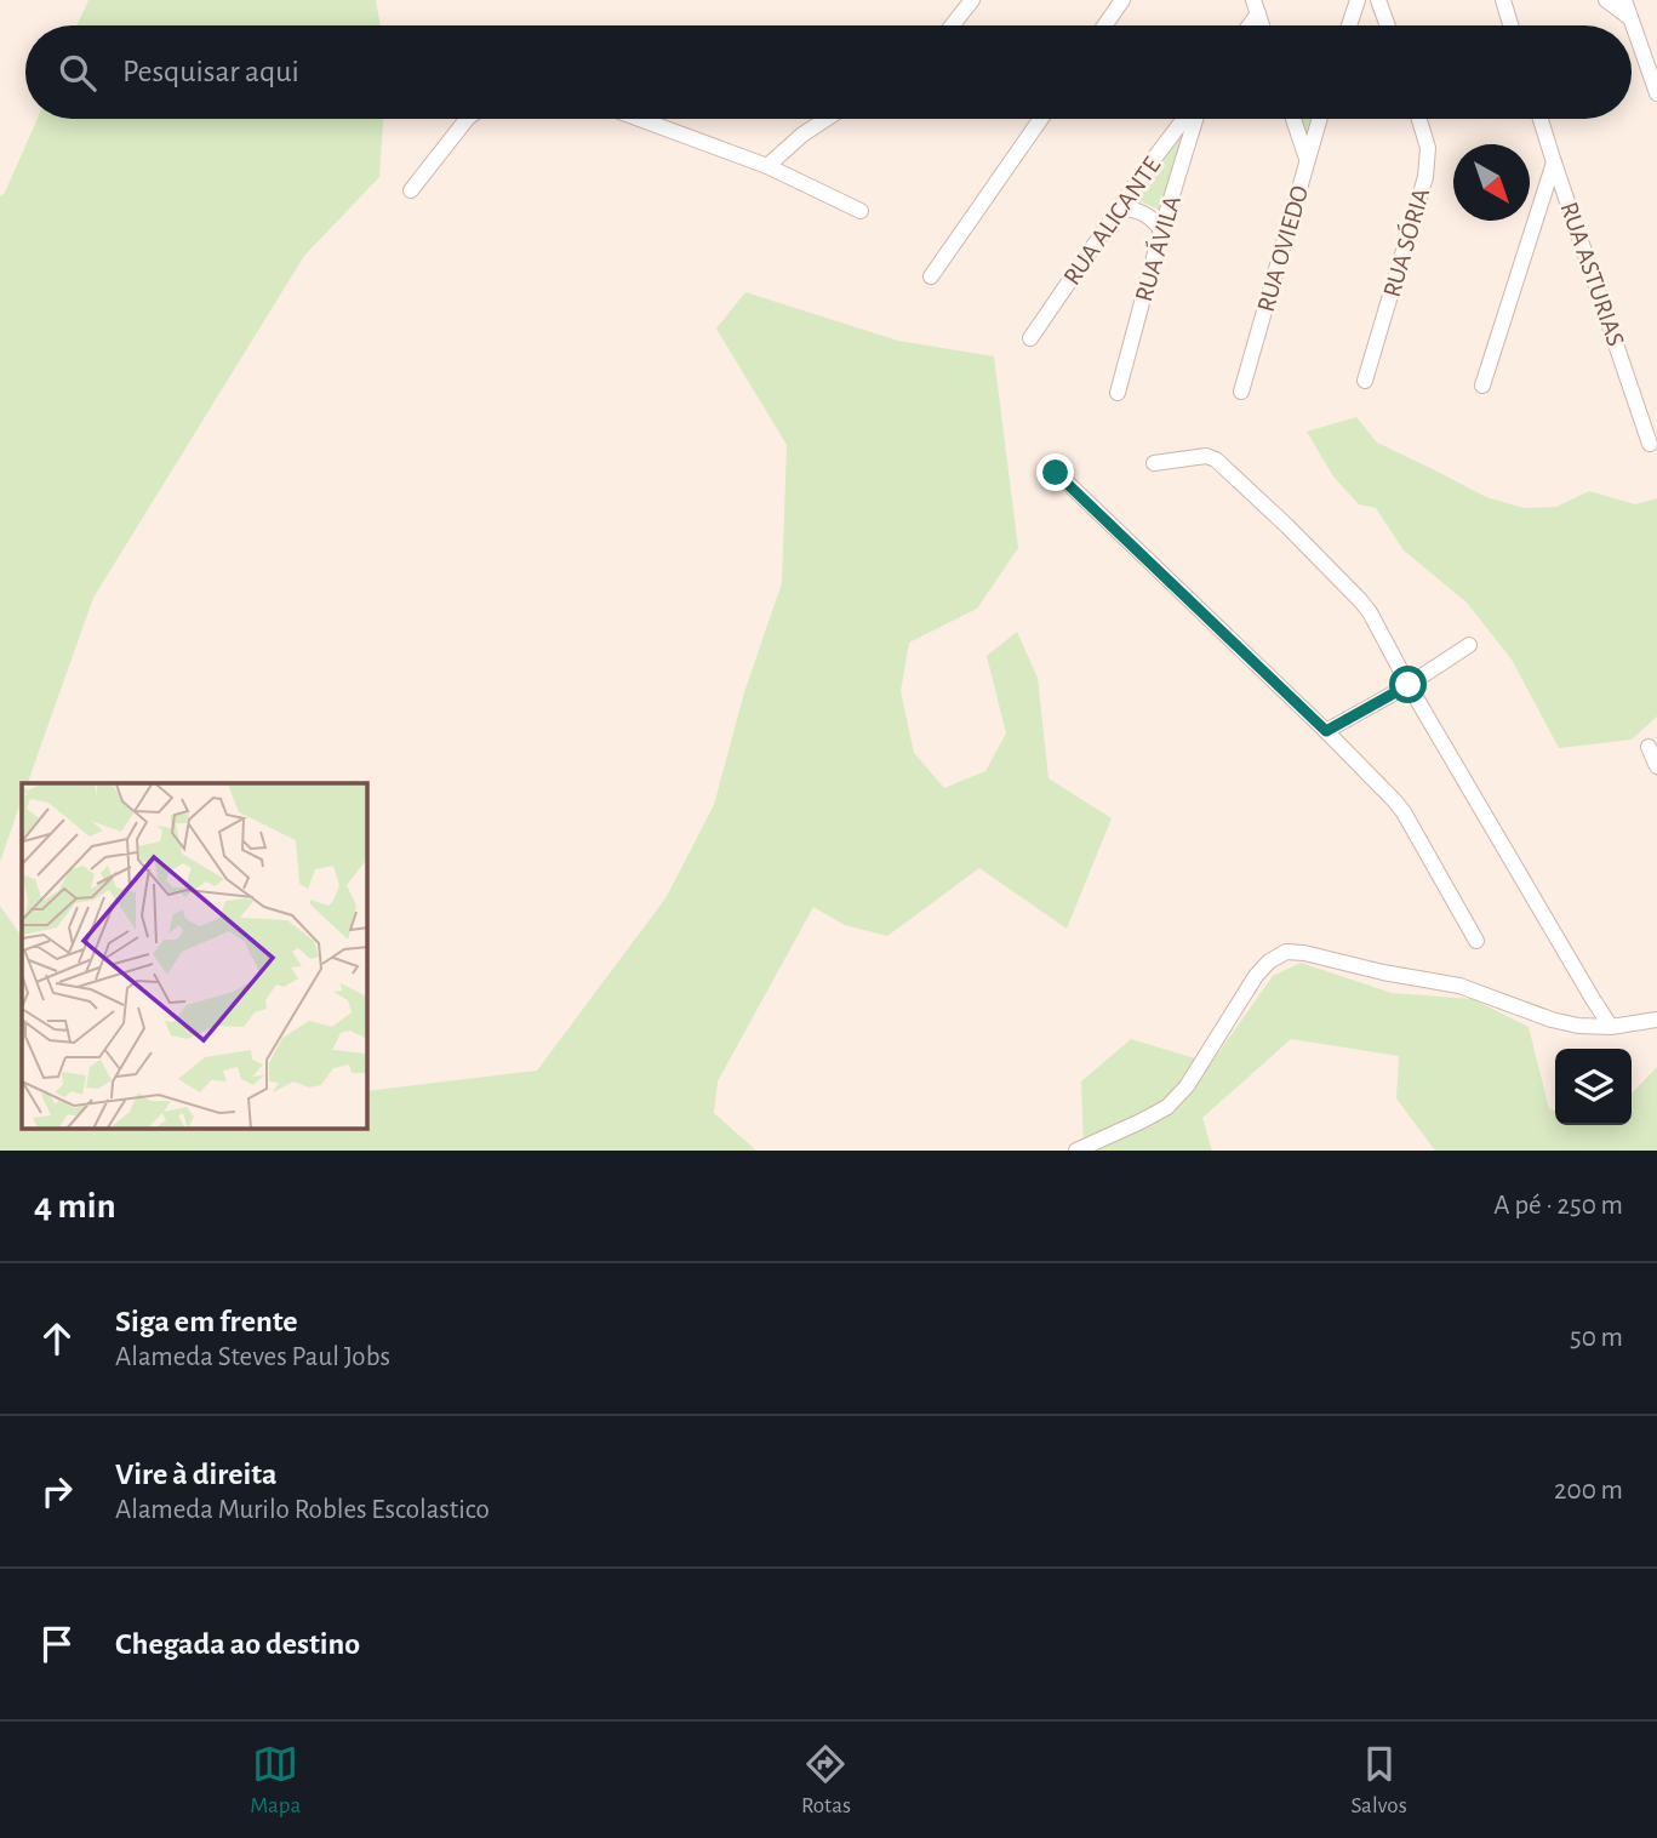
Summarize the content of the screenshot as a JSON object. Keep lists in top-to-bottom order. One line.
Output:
{"streets":{"street":["RUA ALICANTE","RUA SÓRIA","RUA ÁVILA","RUA OVIEDO","RUA ASTURIAS"]},"north":"bottom right","page":{"search":"Pesquisar aqui","heading":["4 min","A pé · 250 m"],"list":[["Siga em frente","Alameda Steves Paul Jobs","50 m"],["Vire à direita","Alameda Murilo Robles Escolastico","200 m"],"Chegada ao destino"],"nav":["Mapa","Rotas","Salvos"]}}
